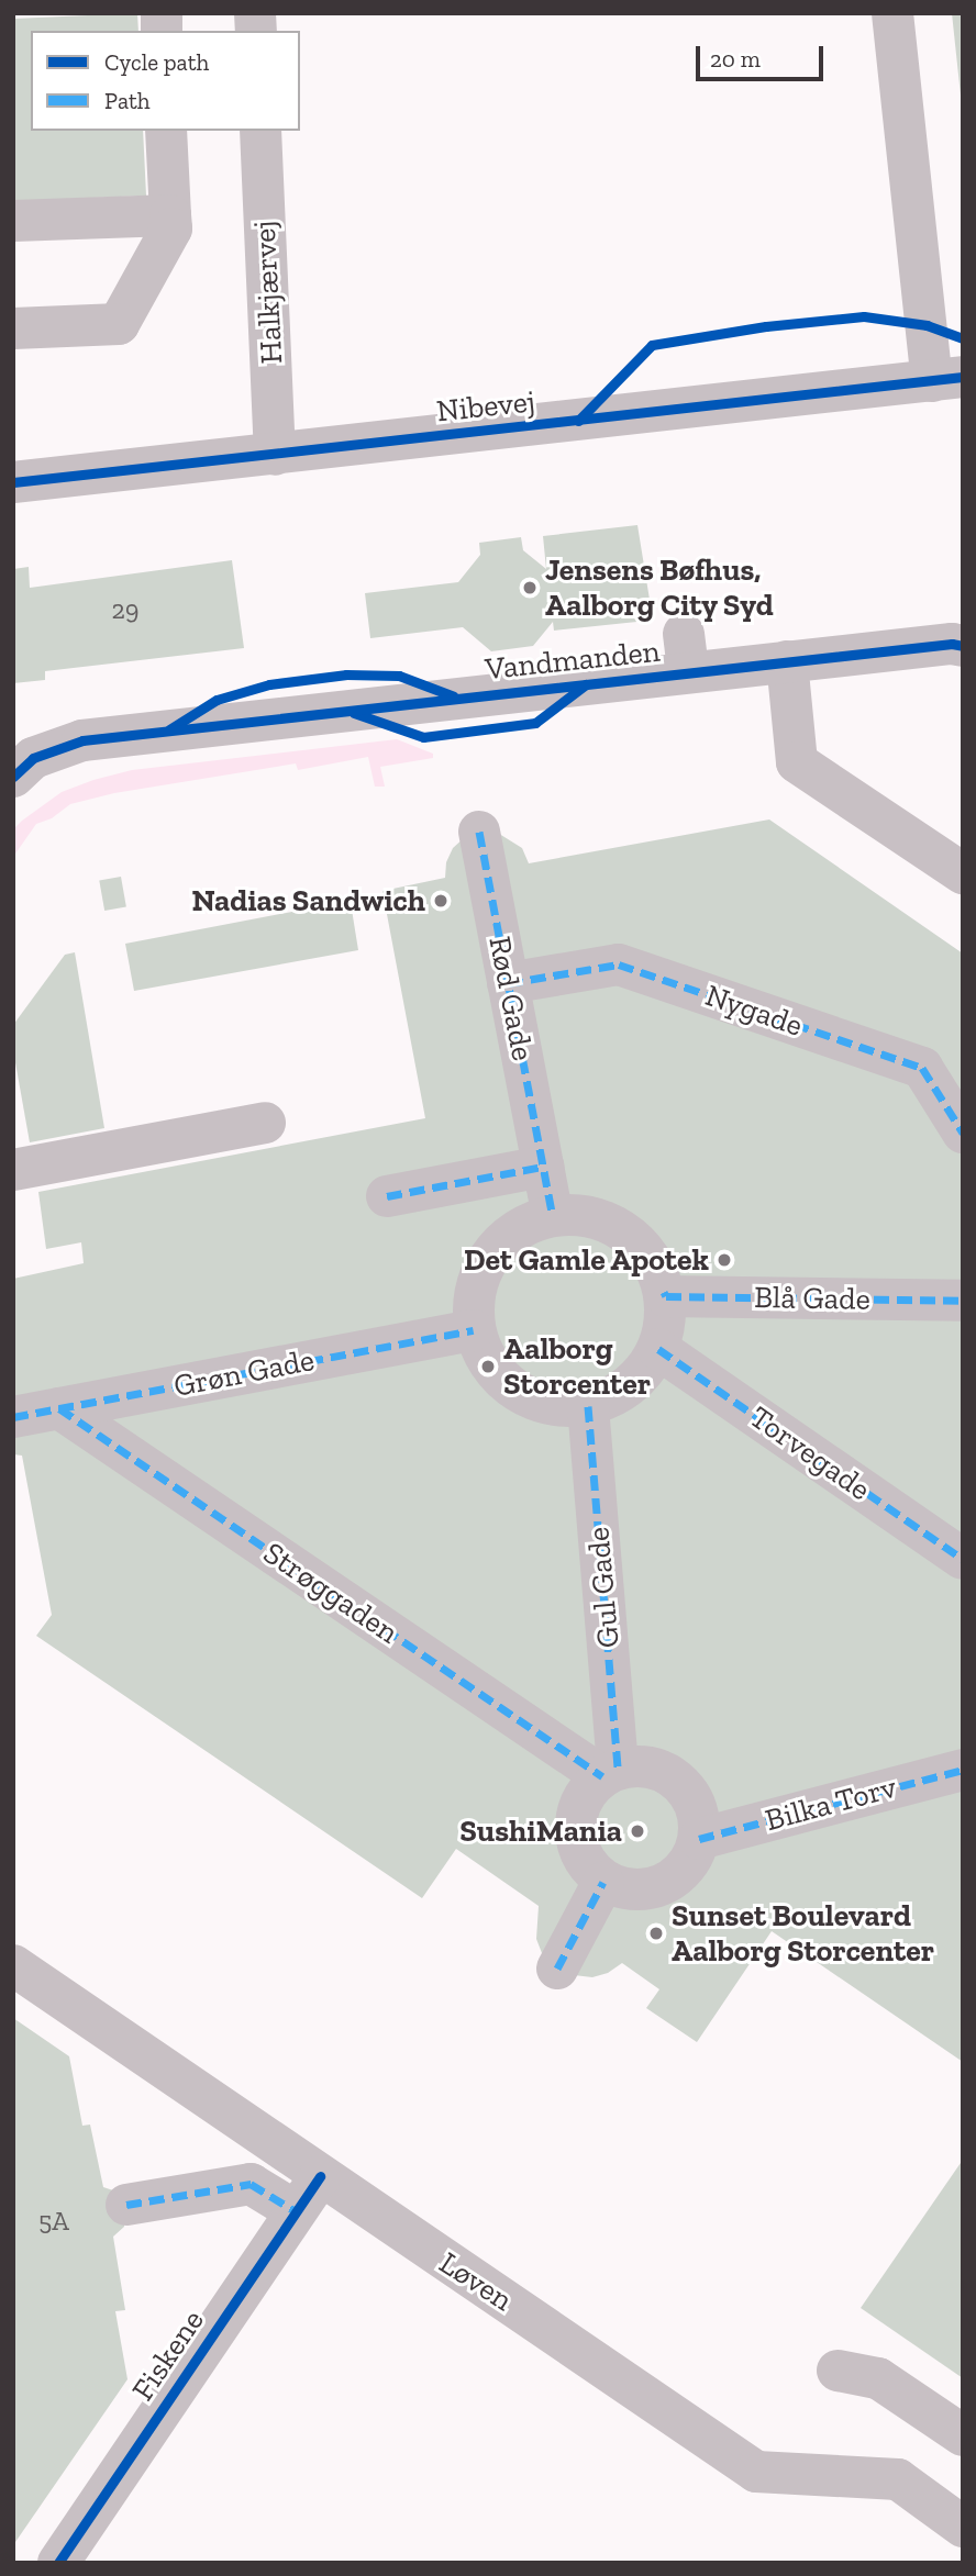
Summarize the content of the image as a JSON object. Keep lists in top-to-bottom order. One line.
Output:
{"streets":{"street":["Halkjærvej","Nibevej","Vandmanden","Rød Gade","Nygade","Blå Gade","Grøn Gade","Torvegade","Gul Gade","Strøggaden","Bilka Torv","Løven","Fiskene"]},"crossings":[["Halkjærvej","Nibevej"],["Rød Gade","Nygade"],["Rød Gade","Blå Gade"],["Rød Gade","Grøn Gade"],["Rød Gade","Torvegade"],["Rød Gade","Gul Gade"],["Blå Gade","Grøn Gade"],["Blå Gade","Torvegade"],["Blå Gade","Gul Gade"],["Grøn Gade","Torvegade"],["Grøn Gade","Gul Gade"],["Grøn Gade","Strøggaden"],["Torvegade","Gul Gade"],["Gul Gade","Strøggaden"],["Gul Gade","Bilka Torv"],["Strøggaden","Bilka Torv"],["Løven","Fiskene"]],"places":["Jensens Bøfhus, Aalborg City Syd","Nadias Sandwich","Det Gamle Apotek","Aalborg Storcenter","SushiMania","Sunset Boulevard Aalborg Storcenter"],"house_numbers":["29","5A"],"legend":["Cycle path","Path"],"scale_bar":"20 m"}
